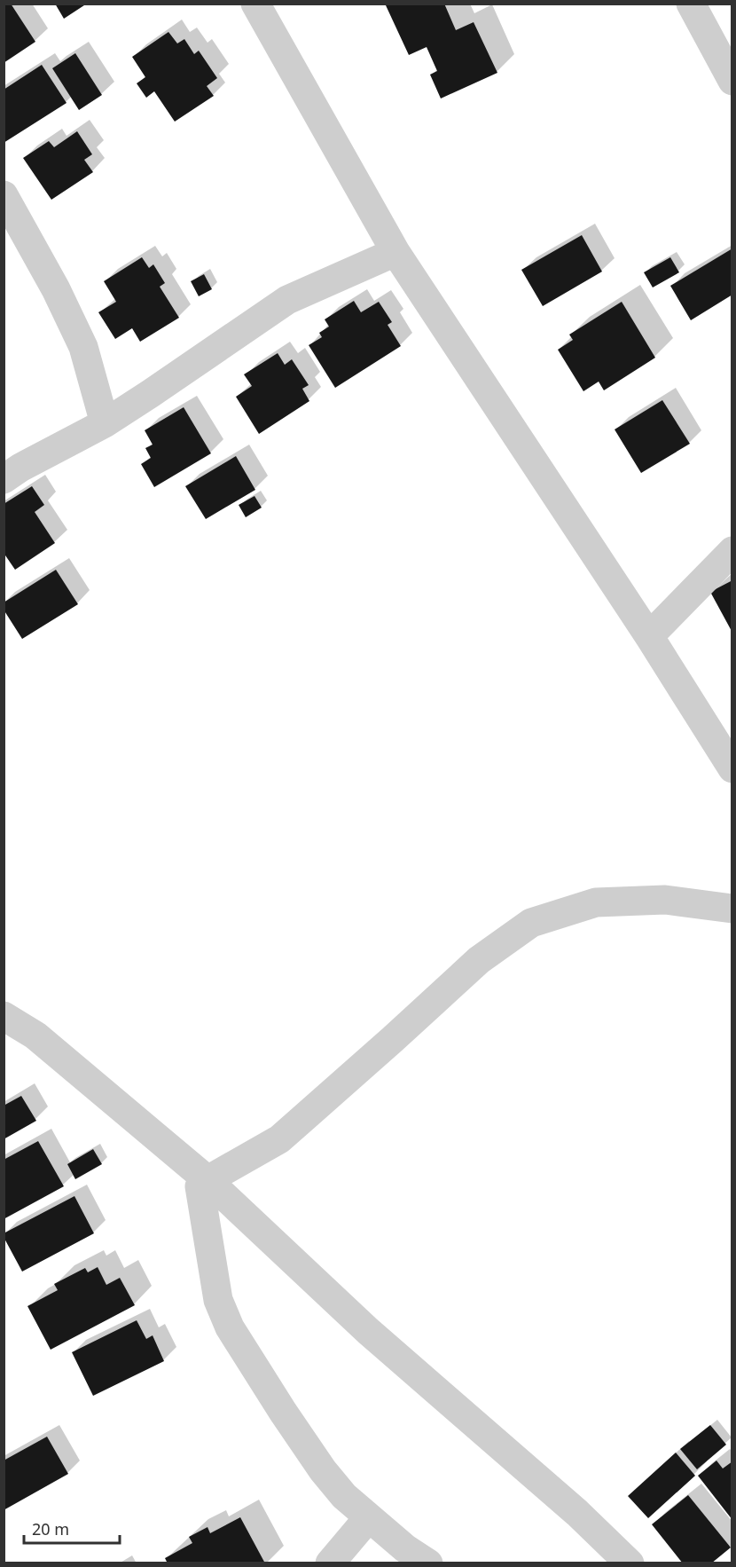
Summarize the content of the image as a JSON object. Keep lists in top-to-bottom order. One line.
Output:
{"scale_bar":"20 m"}
